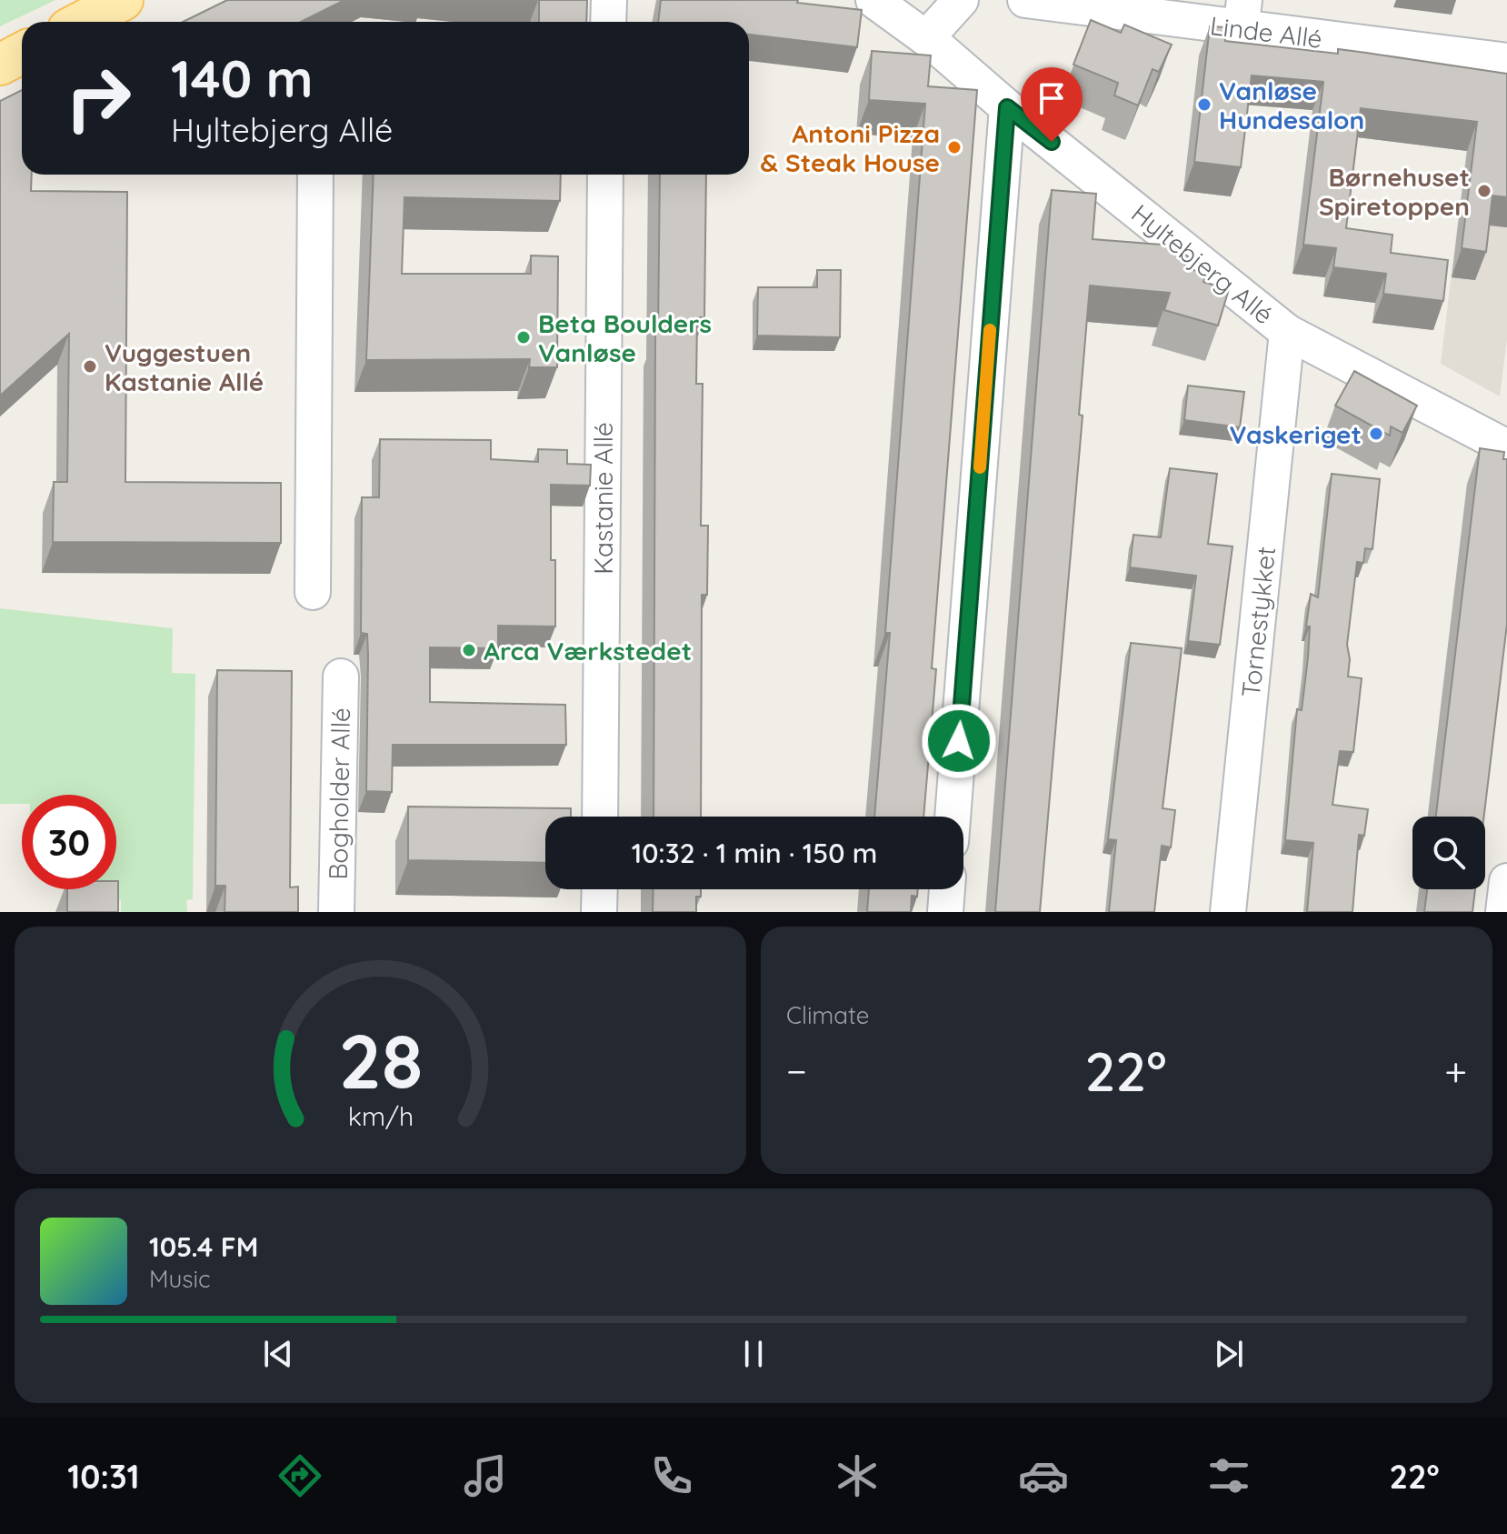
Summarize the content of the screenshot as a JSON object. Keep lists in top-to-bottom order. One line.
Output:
{"streets":{"street":["Linde Allé","Hyltebjerg Allé","Kastanie Allé","Tornestykket","Bogholder Allé"]},"crossings":[["Hyltebjerg Allé","Tornestykket"]],"places":["Vanløse Hundesalon","Antoni Pizza & Steak House","Børnehuset Spiretoppen","Beta Boulders Vanløse","Vuggestuen Kastanie Allé","Vaskeriget","Arca Værkstedet"],"page":{"turn":["140 m","Hyltebjerg Allé"],"limit":"30","trip":"10:32 · 1 min · 150 m","tile":"Climate","heat":["−","22°","+"],"song":["105.4 FM","Music"],"tabs":["10:31","22°"],"gauge":["28","km/h"]}}
